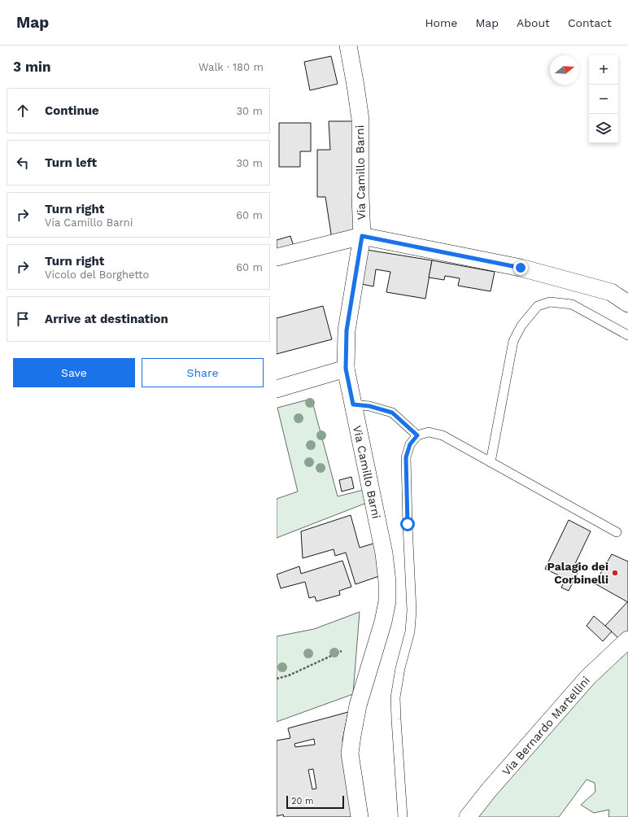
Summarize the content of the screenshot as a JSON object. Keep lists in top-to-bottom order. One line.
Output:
{"streets":{"street":["Via Camillo Barni","Via Bernardo Martellini"]},"places":["Palagio dei Corbinelli"],"scale_bar":"20 m","north":"right","page":{"header":"Map","nav":["Home","Map","About","Contact"],"heading":["3 min","Walk · 180 m"],"map_buttons":["+","−"],"list":[["Continue","30 m"],["Turn left","30 m"],["Turn right","Via Camillo Barni","60 m"],["Turn right","Vicolo del Borghetto","60 m"],"Arrive at destination"],"buttons":["Save","Share"],"scale":"20 m"}}
